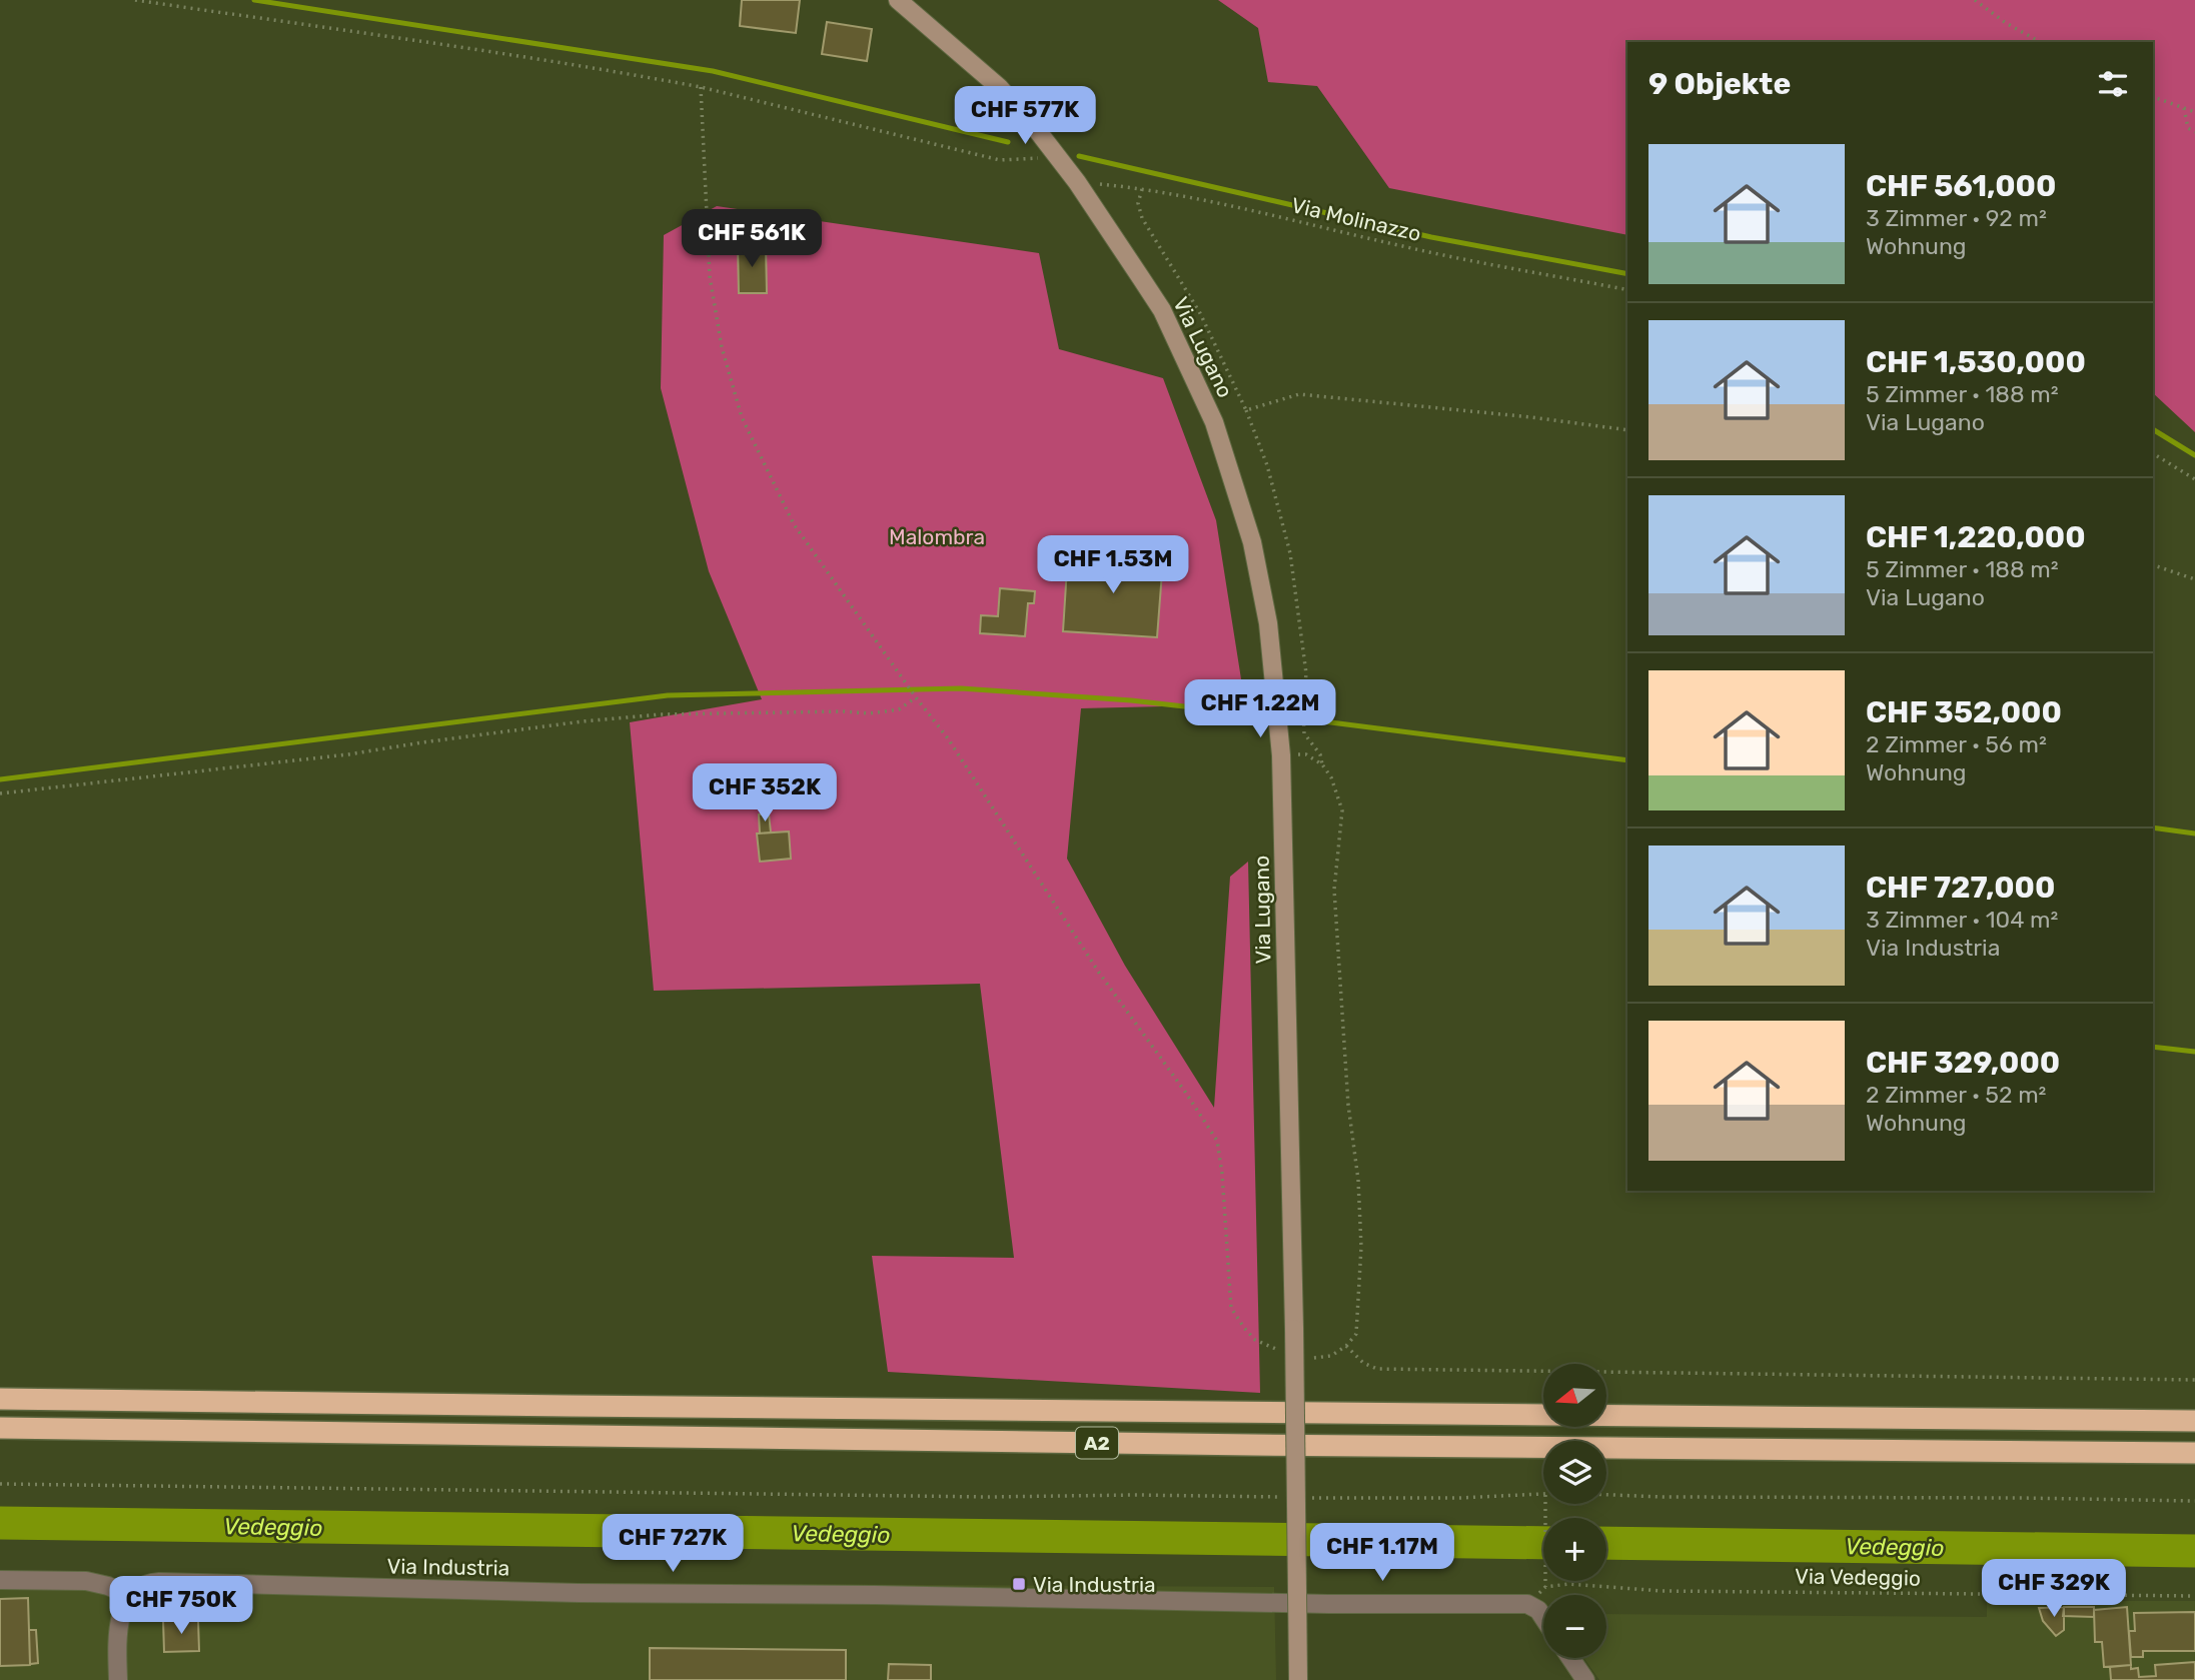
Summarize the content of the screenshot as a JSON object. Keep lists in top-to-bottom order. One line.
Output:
{"streets":{"highway":["A2"],"main road":["Via Lugano"],"street":["Via Industria"],"path":["Via Molinazzo","Via Vedeggio"]},"crossings":[["Via Molinazzo","Via Lugano"]],"water":["Vedeggio"],"parks":["Malombra"],"places":{"transit":["Via Industria"]},"north":"left","page":{"heading":"9 Objekte","price":["CHF 577K","CHF 561K","CHF 1.53M","CHF 1.22M","CHF 352K","CHF 727K","CHF 1.17M","CHF 329K","CHF 750K"],"list":[{"name":"CHF 561,000","note":"3 Zimmer · 92 m² · Wohnung"},{"name":"CHF 1,530,000","note":"5 Zimmer · 188 m² · Via Lugano"},{"name":"CHF 1,220,000","note":"5 Zimmer · 188 m² · Via Lugano"},{"name":"CHF 352,000","note":"2 Zimmer · 56 m² · Wohnung"},{"name":"CHF 727,000","note":"3 Zimmer · 104 m² · Via Industria"},{"name":"CHF 329,000","note":"2 Zimmer · 52 m² · Wohnung"}],"map_buttons":["+","−"]}}
